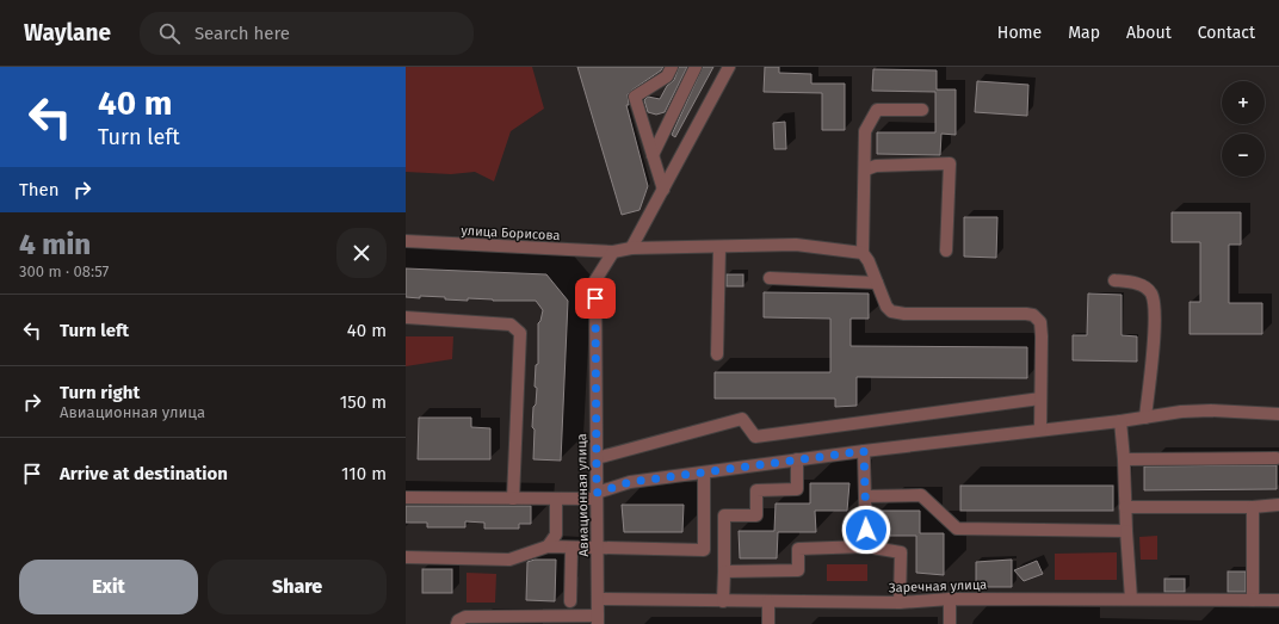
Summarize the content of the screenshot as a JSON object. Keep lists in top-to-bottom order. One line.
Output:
{"streets":{"street":["улица Борисова","Авиационная улица","Заречная улица"]},"crossings":[["улица Борисова","Авиационная улица"],["Авиационная улица","Заречная улица"]],"page":{"header":"Waylane","search":"Search here","nav":["Home","Map","About","Contact"],"turn":["40 m","Turn left"],"map_buttons":["+","−"],"then":"Then","heading":["4 min","300 m · 08:57"],"list":[{"name":"Turn left","value":"40 m"},{"name":"Turn right","note":"Авиационная улица","value":"150 m"},{"name":"Arrive at destination","value":"110 m"}],"buttons":["Exit","Share"]}}
